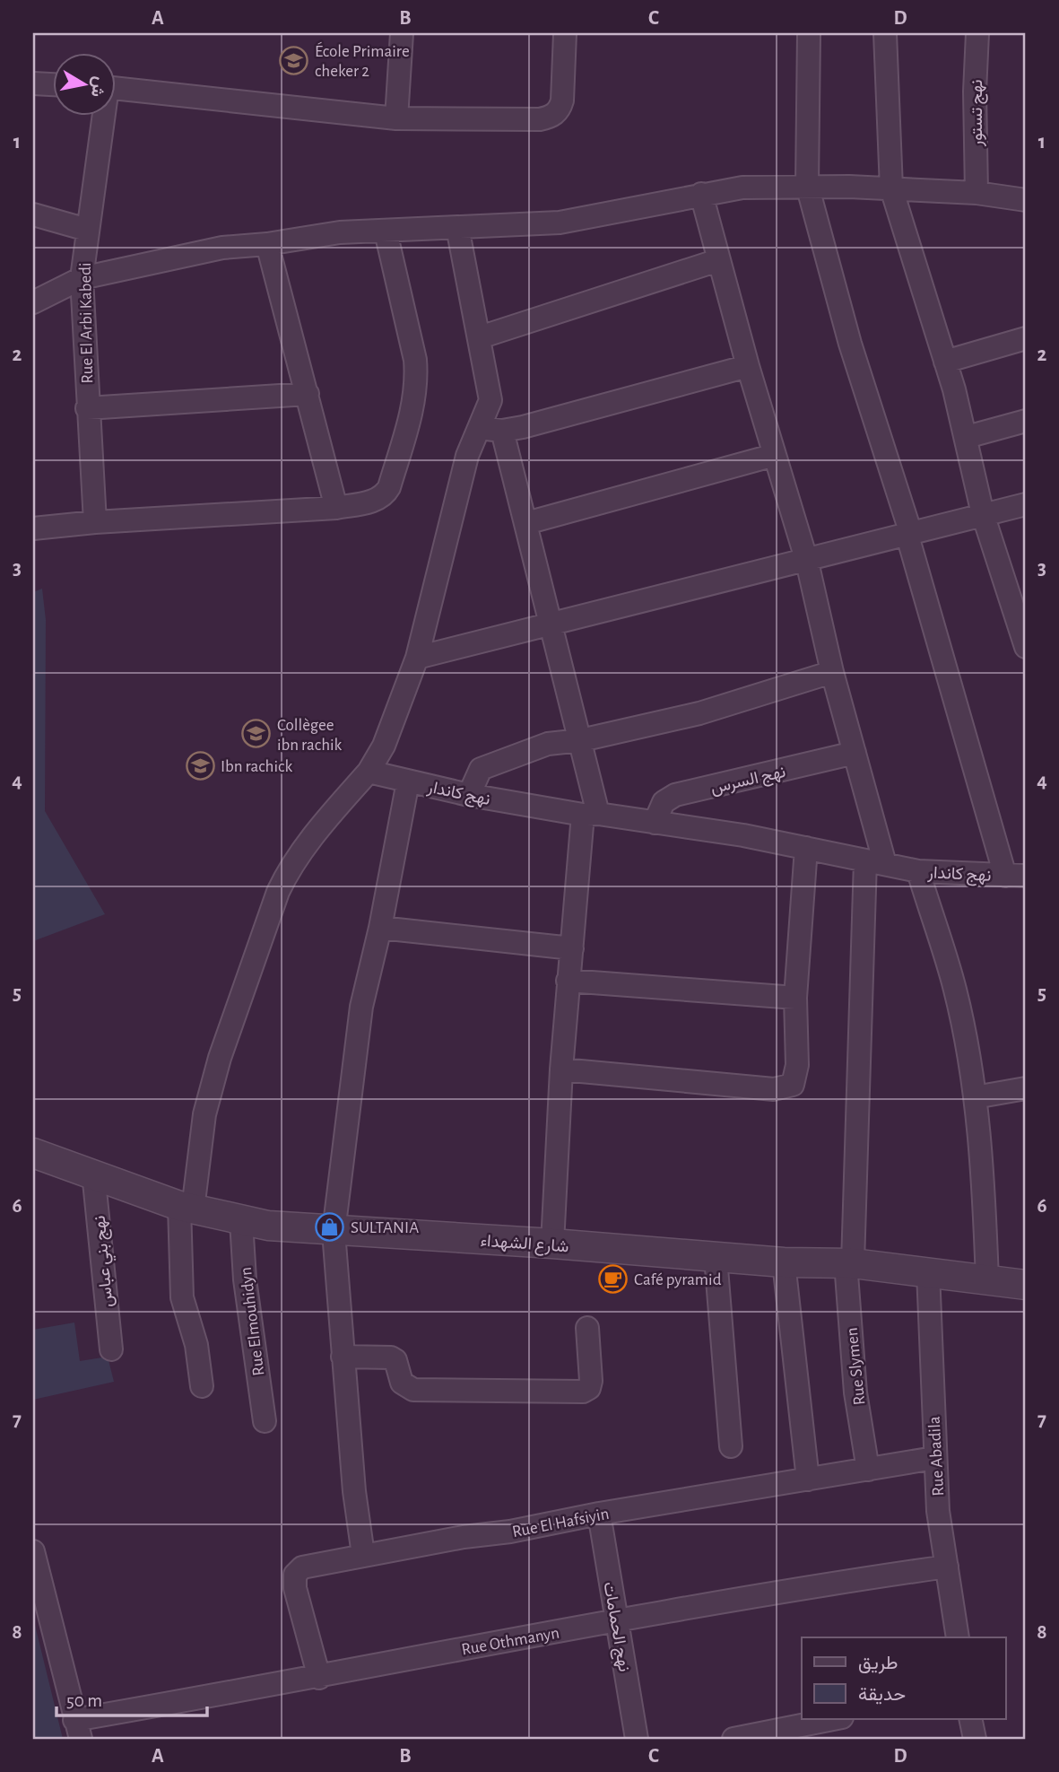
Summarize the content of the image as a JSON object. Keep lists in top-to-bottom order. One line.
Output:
{"streets":{"street":["نهج تستور","Rue El Arbi Kabedi","نهج السرس","نهج كاندار","شارع الشهداء","نهج بني عباس","Rue Elmouhidyn","Rue Slymen","Rue Abadila","Rue El Hafsiyin","نهج الحمامات","Rue Othmanyn"]},"crossings":[["نهج السرس","نهج كاندار"],["نهج السرس","Rue Slymen"],["نهج كاندار","Rue Slymen"],["شارع الشهداء","نهج بني عباس"],["شارع الشهداء","Rue Elmouhidyn"],["شارع الشهداء","Rue Slymen"],["شارع الشهداء","Rue Abadila"],["Rue Slymen","Rue El Hafsiyin"],["Rue Abadila","Rue El Hafsiyin"],["Rue Abadila","Rue Othmanyn"],["Rue El Hafsiyin","نهج الحمامات"],["Rue El Hafsiyin","Rue Othmanyn"],["نهج الحمامات","Rue Othmanyn"]],"places":{"school or university":["École Primaire cheker 2","Collègee ibn rachik","Ibn rachick"],"shop":["SULTANIA"],"cafe":["Café pyramid"]},"legend":["طريق","حديقة"],"scale_bar":"50 m","north":"right","grid":{"columns":["A","B","C","D"],"rows":["1","2","3","4","5","6","7","8"]}}
